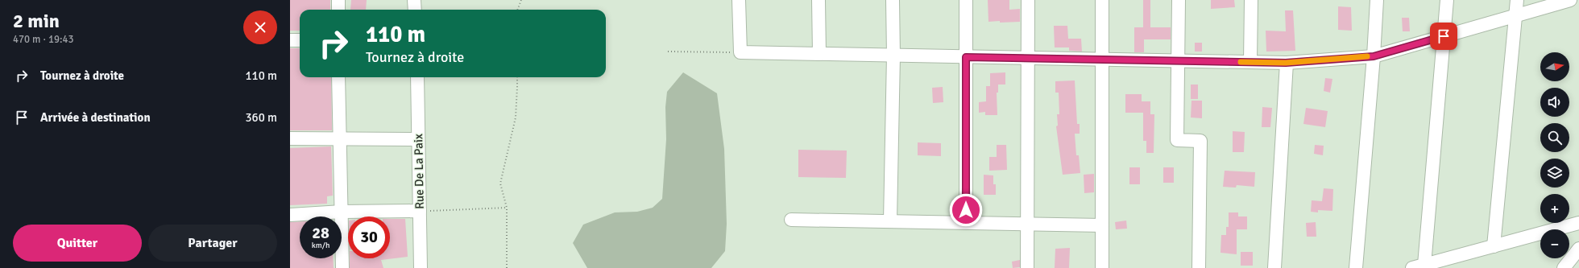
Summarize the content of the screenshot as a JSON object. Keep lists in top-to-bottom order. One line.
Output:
{"streets":{"street":["Rue De La Paix"]},"north":"right","page":{"heading":["2 min","470 m · 19:43"],"turn":["110 m","Tournez à droite"],"map_buttons":["+","−"],"list":[{"name":"Tournez à droite","value":"110 m"},{"name":"Arrivée à destination","value":"360 m"}],"speed":"28 km/h","limit":"30","buttons":["Quitter","Partager"]}}
